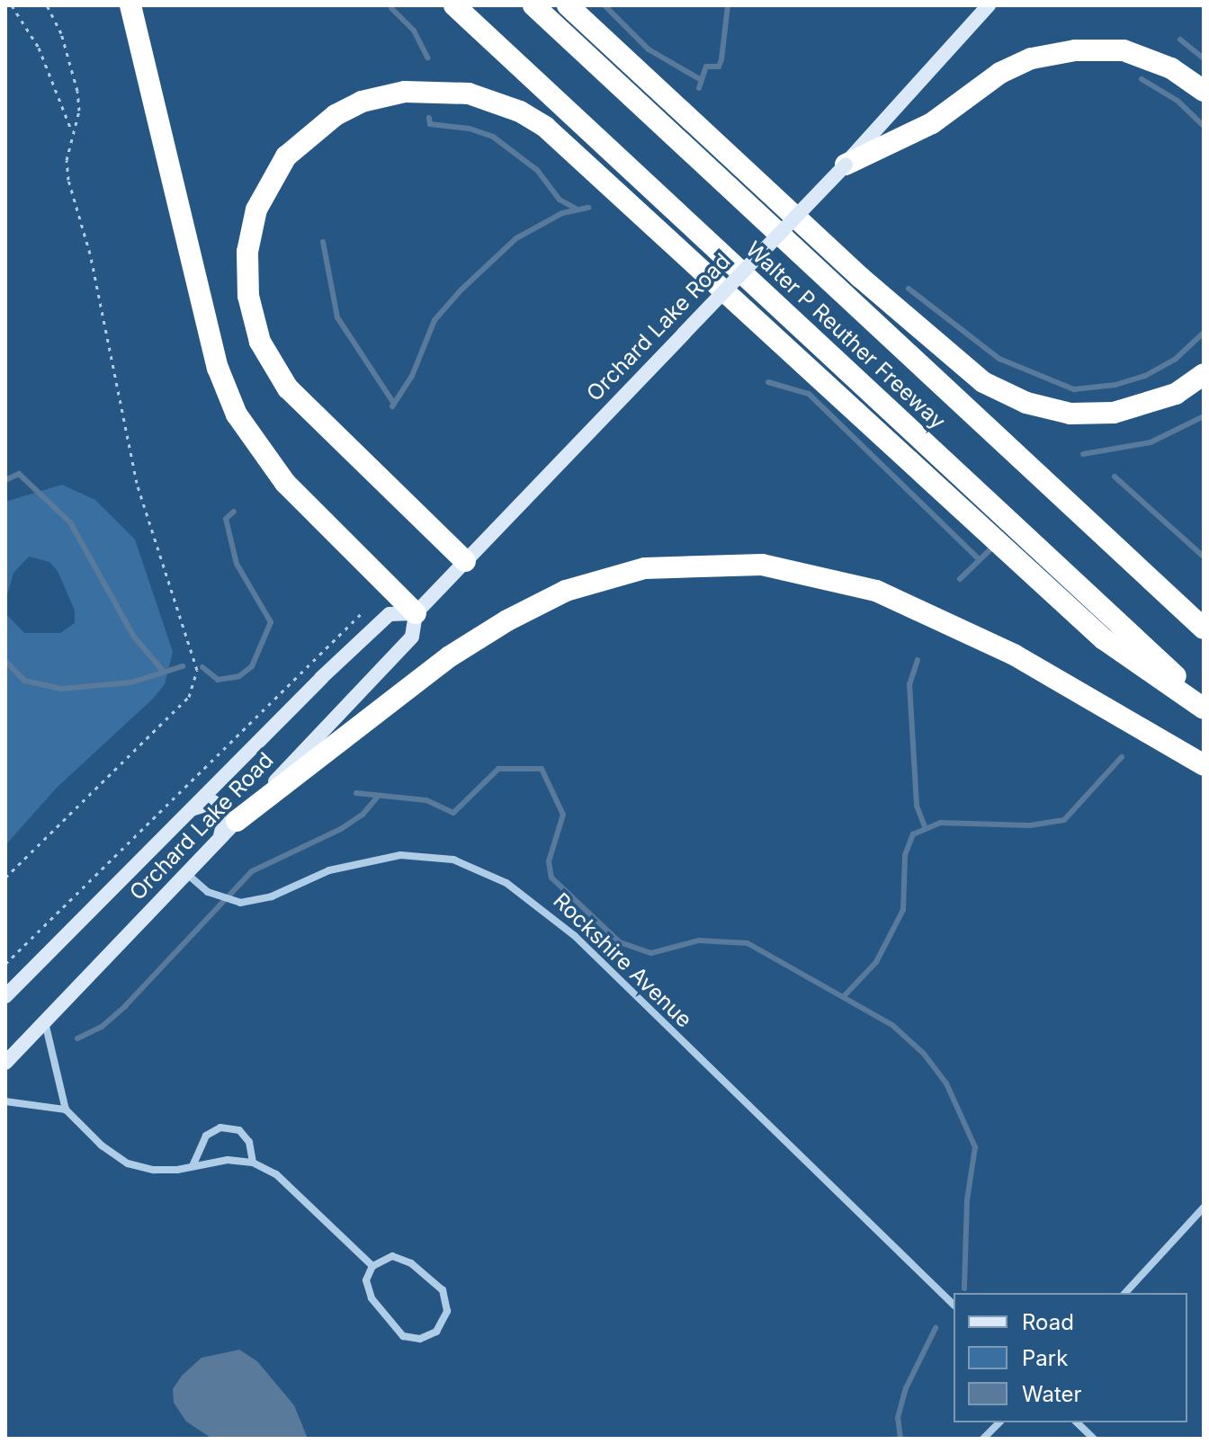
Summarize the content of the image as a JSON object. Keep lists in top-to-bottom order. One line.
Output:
{"streets":{"highway":["Walter P Reuther Freeway"],"main road":["Orchard Lake Road"],"street":["Rockshire Avenue"]},"crossings":[["Orchard Lake Road","Rockshire Avenue"]],"legend":["Road","Park","Water"]}
